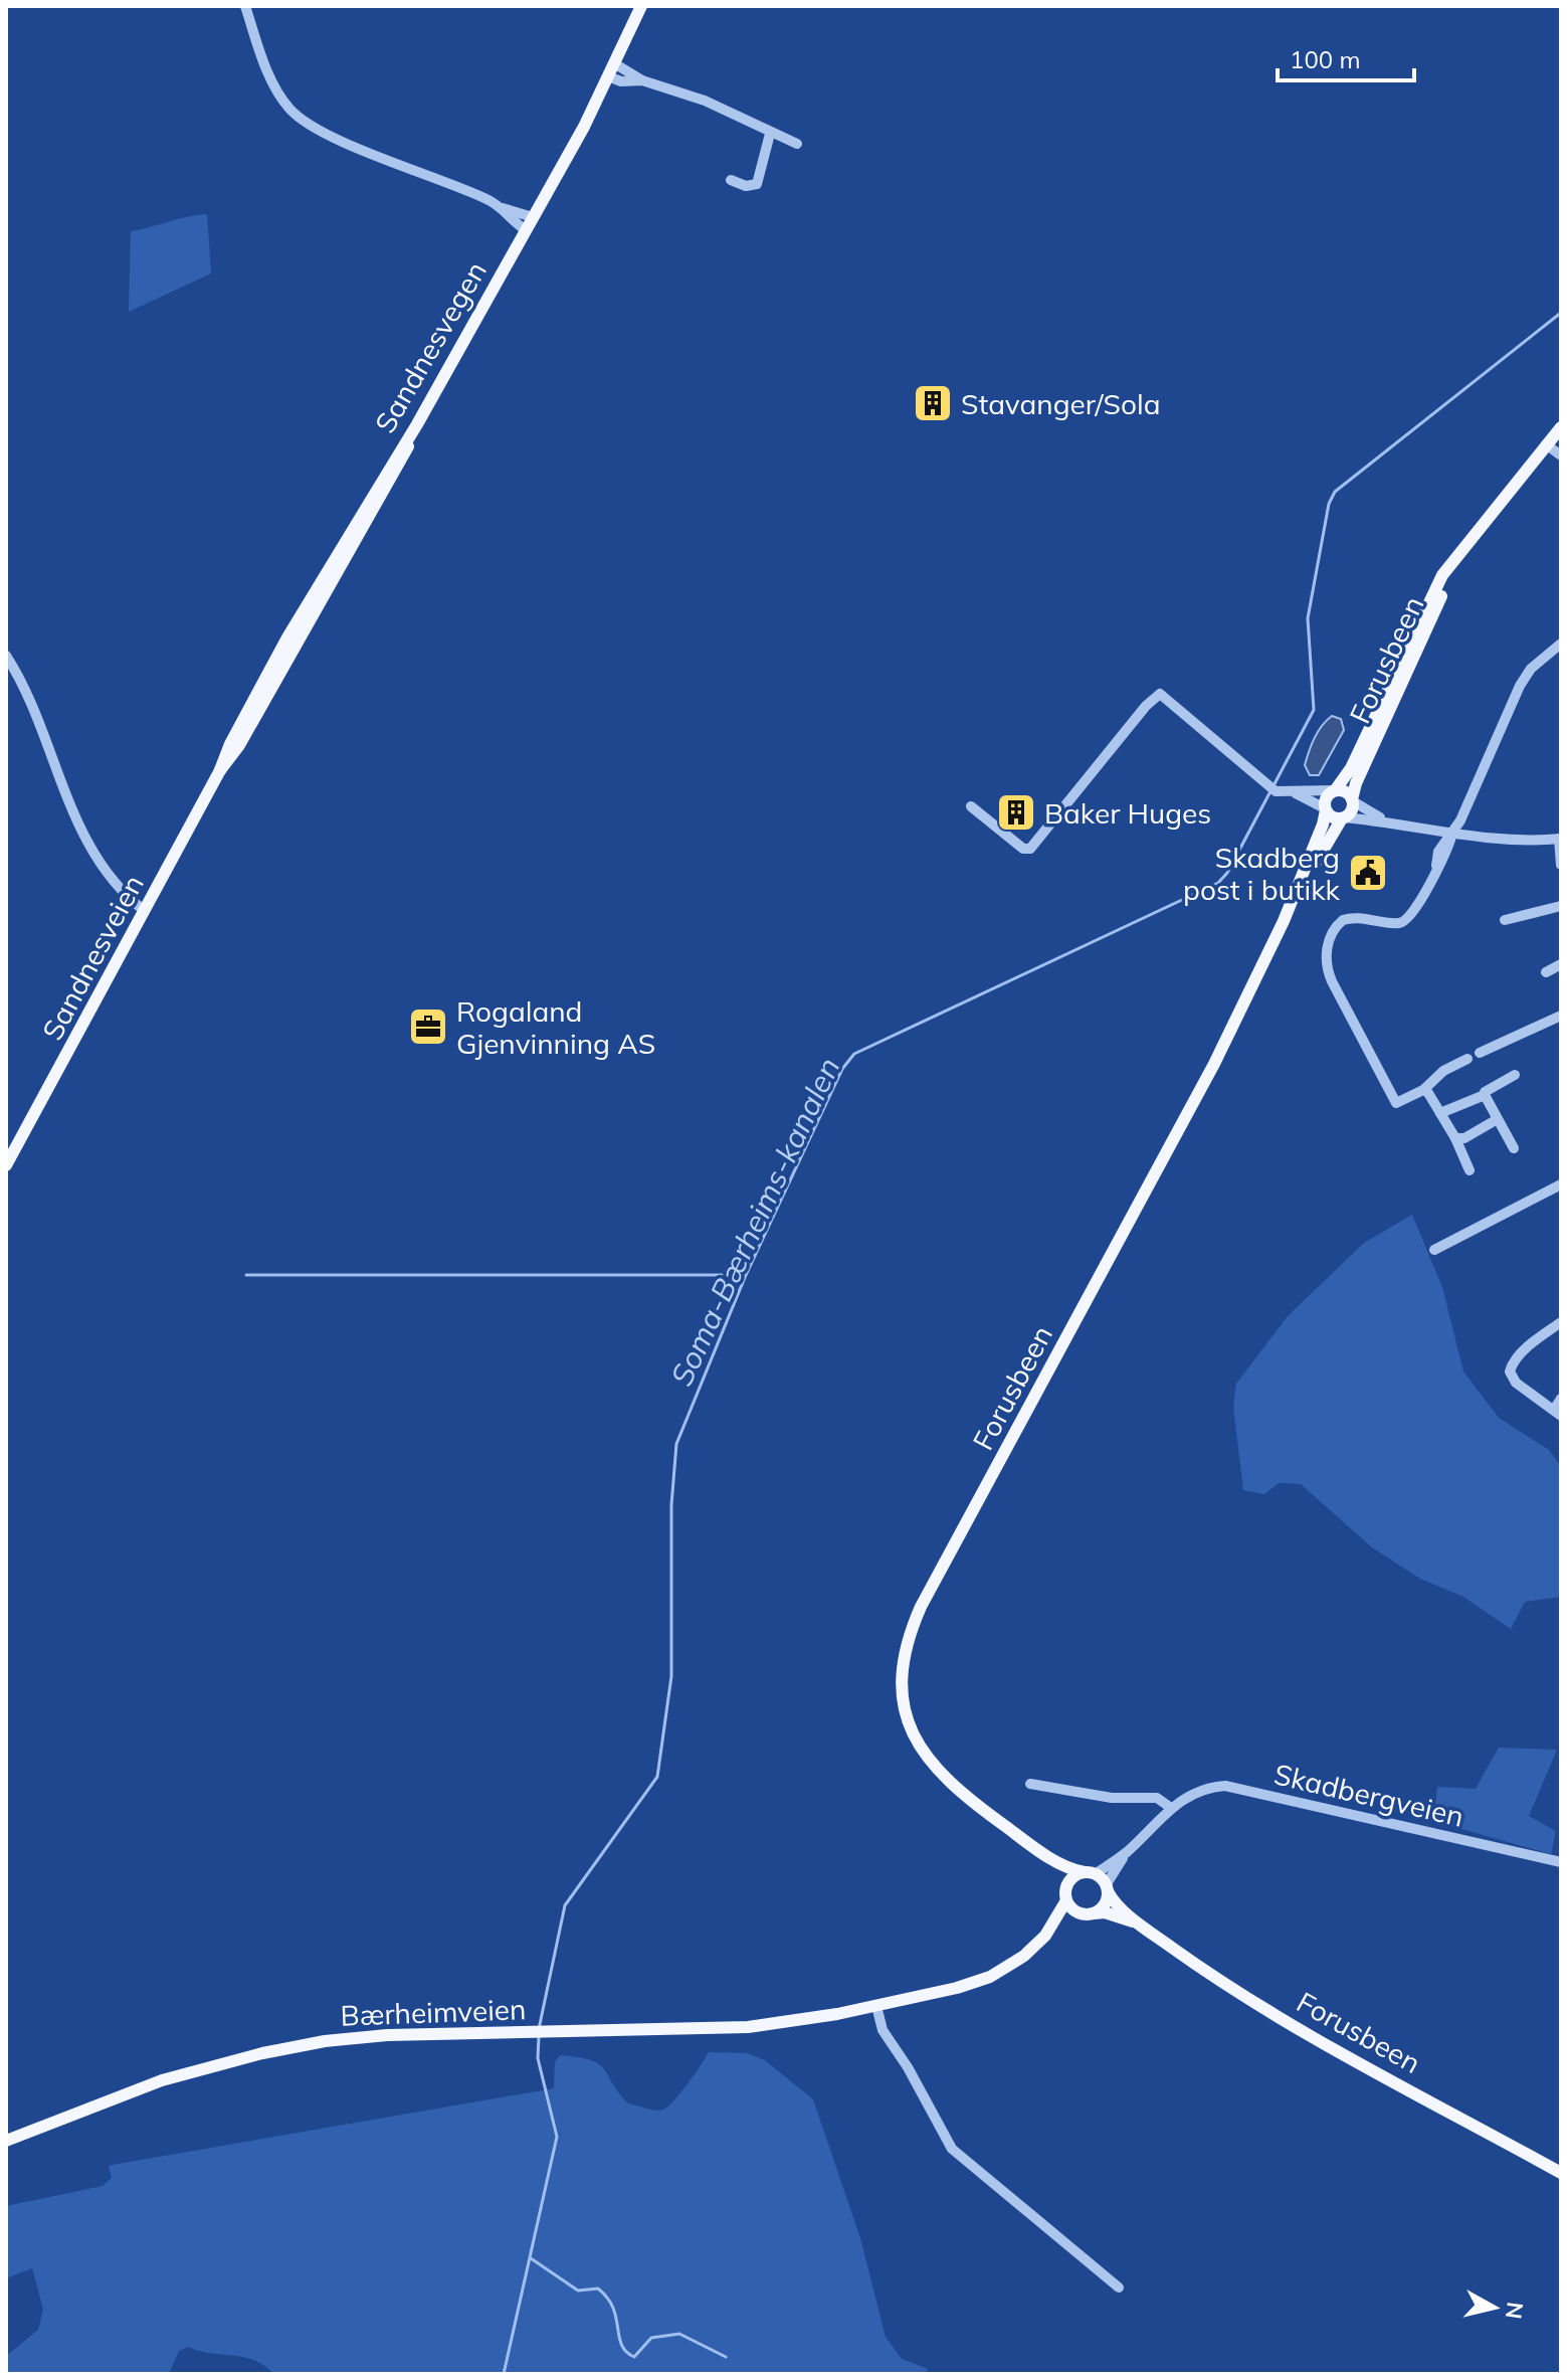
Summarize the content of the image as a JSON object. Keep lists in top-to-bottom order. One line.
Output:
{"streets":{"main road":["Sandnesvegen","Forusbeen","Sandnesveien","Bærheimveien"],"street":["Skadbergveien"]},"crossings":[["Sandnesvegen","Sandnesveien"],["Forusbeen","Skadbergveien"]],"water":["Soma-Bærheims-kanalen"],"places":{"building":["Stavanger/Sola","Baker Huges"],"public building":["Skadberg post i butikk"],"office":["Rogaland Gjenvinning AS"]},"scale_bar":"100 m","north":"right"}
